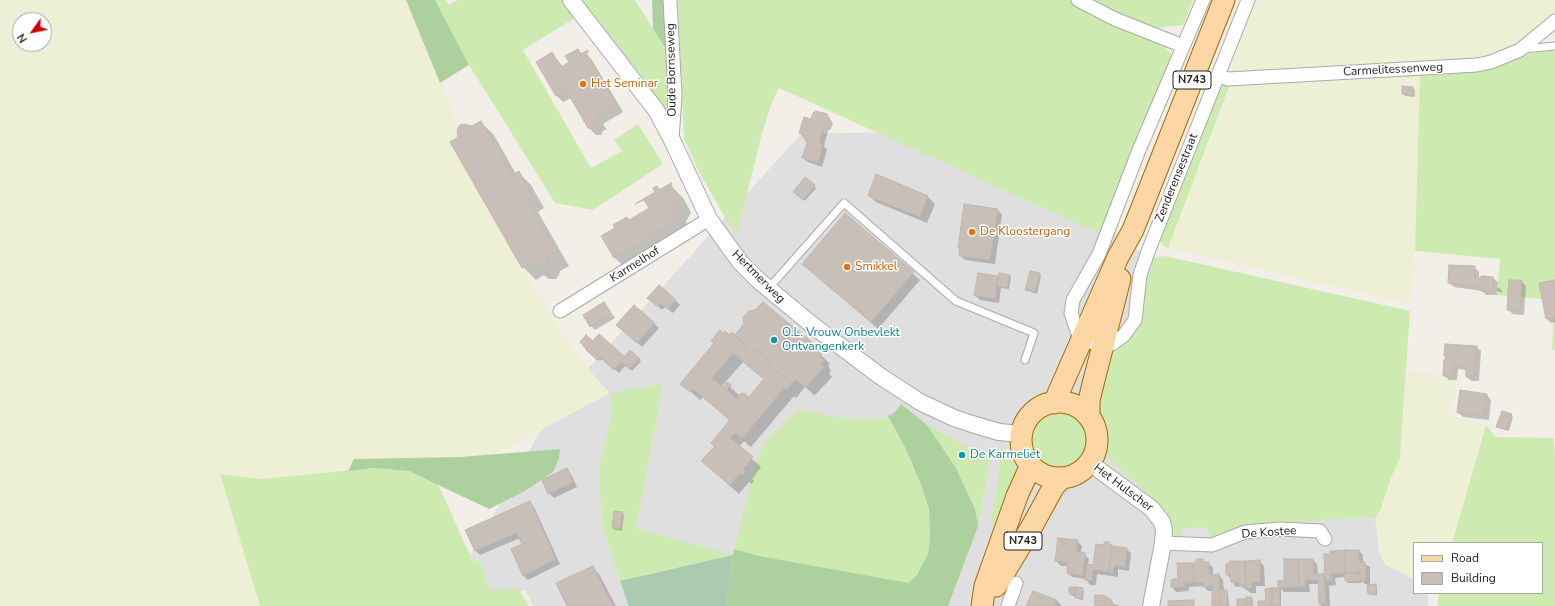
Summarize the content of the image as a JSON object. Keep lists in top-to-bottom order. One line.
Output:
{"streets":{"main road":["N743","Zenderensestraat"],"street":["Oude Bornseweg","Carmelitessenweg","Karmelhof","Hertmerweg","Het Hulscher","De Kostee"]},"crossings":[["Oude Bornseweg","Hertmerweg"],["Carmelitessenweg","Zenderensestraat"],["N743","Zenderensestraat"],["N743","Hertmerweg"],["N743","Het Hulscher"],["Zenderensestraat","Hertmerweg"],["Zenderensestraat","Het Hulscher"],["Karmelhof","Hertmerweg"],["Hertmerweg","Het Hulscher"],["Het Hulscher","De Kostee"]],"places":["Het Seminar","De Kloostergang","Smikkel","O.L. Vrouw Onbevlekt Ontvangenkerk","De Karmeliet"],"legend":["Road","Building"],"north":"bottom left"}
